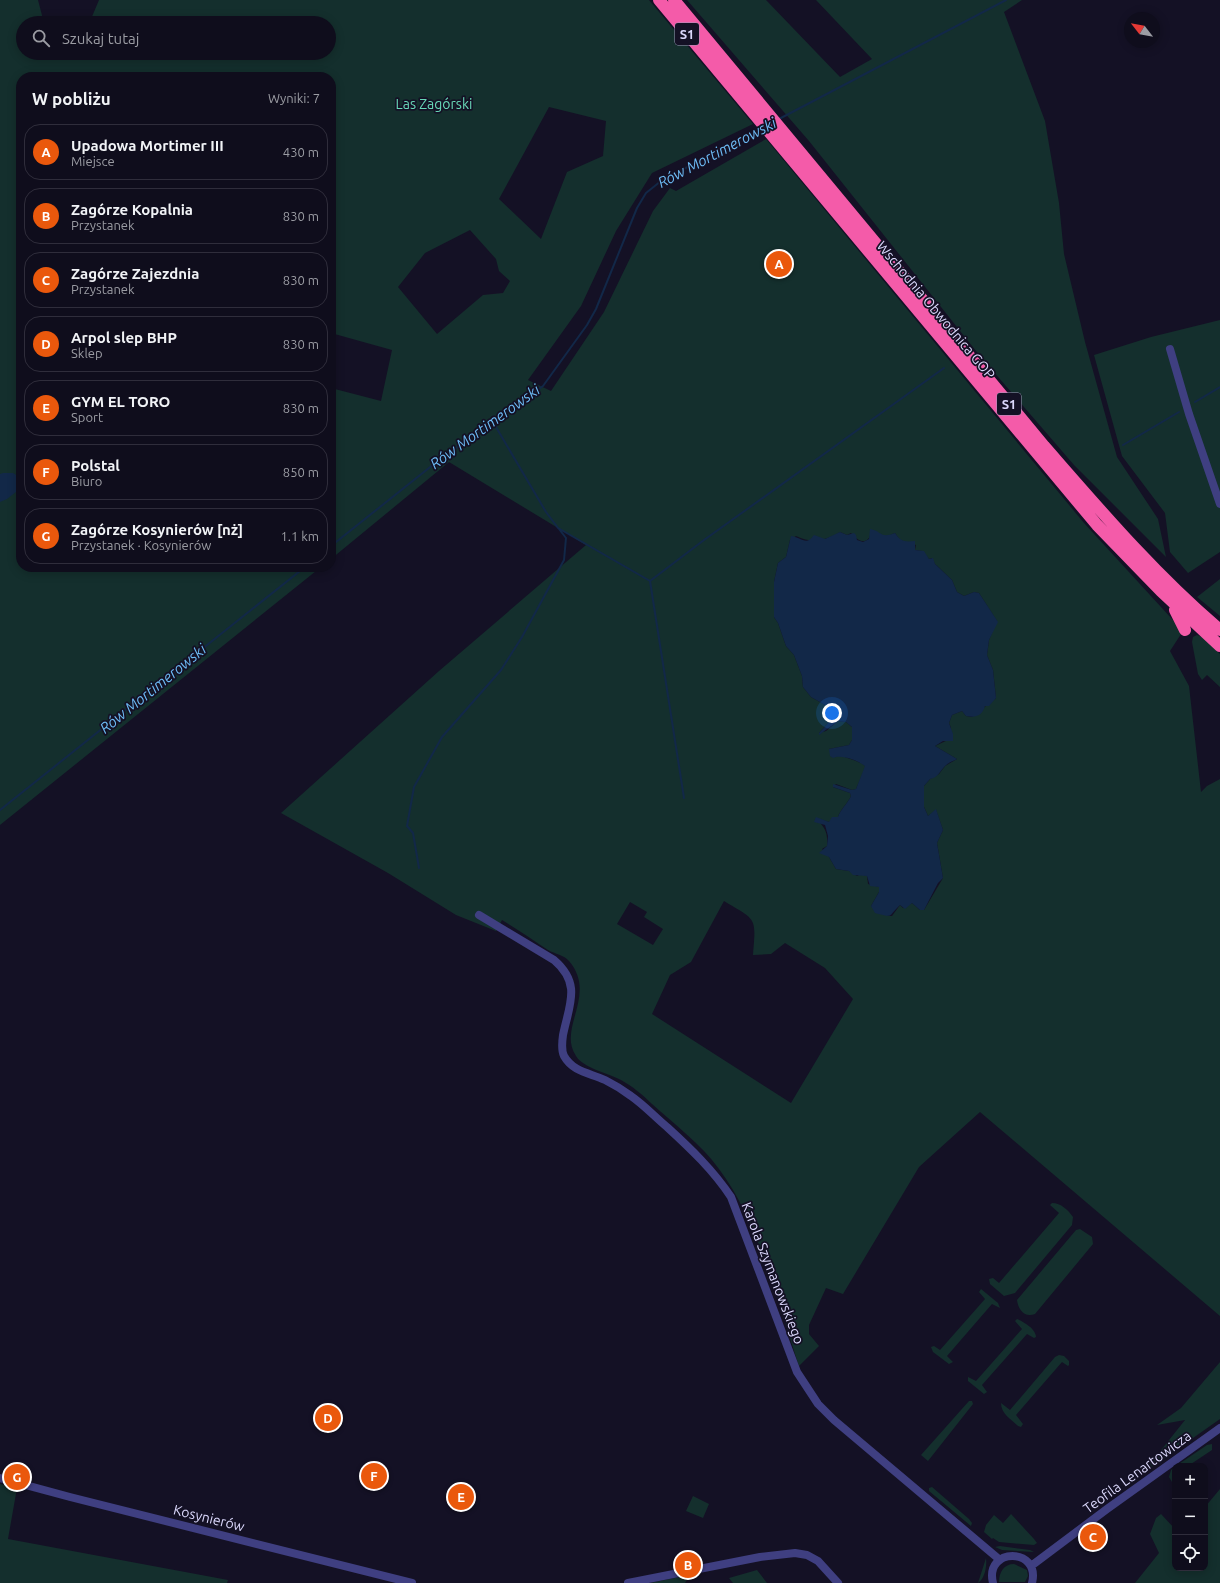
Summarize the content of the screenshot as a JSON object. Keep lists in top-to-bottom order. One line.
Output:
{"streets":{"highway":["S1","Wschodnia Obwodnica GOP"],"street":["Karola Szymanowskiego","Teofila Lenartowicza","Kosynierów"]},"water":["Rów Mortimerowski"],"parks":["Las Zagórski"],"north":"top left","page":{"search":"Szukaj tutaj","heading":["W pobliżu","Wyniki: 7"],"list":[{"mark":"A","name":"Upadowa Mortimer III","note":"Miejsce","value":"430 m"},{"mark":"B","name":"Zagórze Kopalnia","note":"Przystanek","value":"830 m"},{"mark":"C","name":"Zagórze Zajezdnia","note":"Przystanek","value":"830 m"},{"mark":"D","name":"Arpol slep BHP","note":"Sklep","value":"830 m"},{"mark":"E","name":"GYM EL TORO","note":"Sport","value":"830 m"},{"mark":"F","name":"Polstal","note":"Biuro","value":"850 m"},{"mark":"G","name":"Zagórze Kosynierów [nż]","note":"Przystanek · Kosynierów","value":"1.1 km"}],"pins":["A","D","F","G","E","C","B"],"map_buttons":["+","−"]}}
